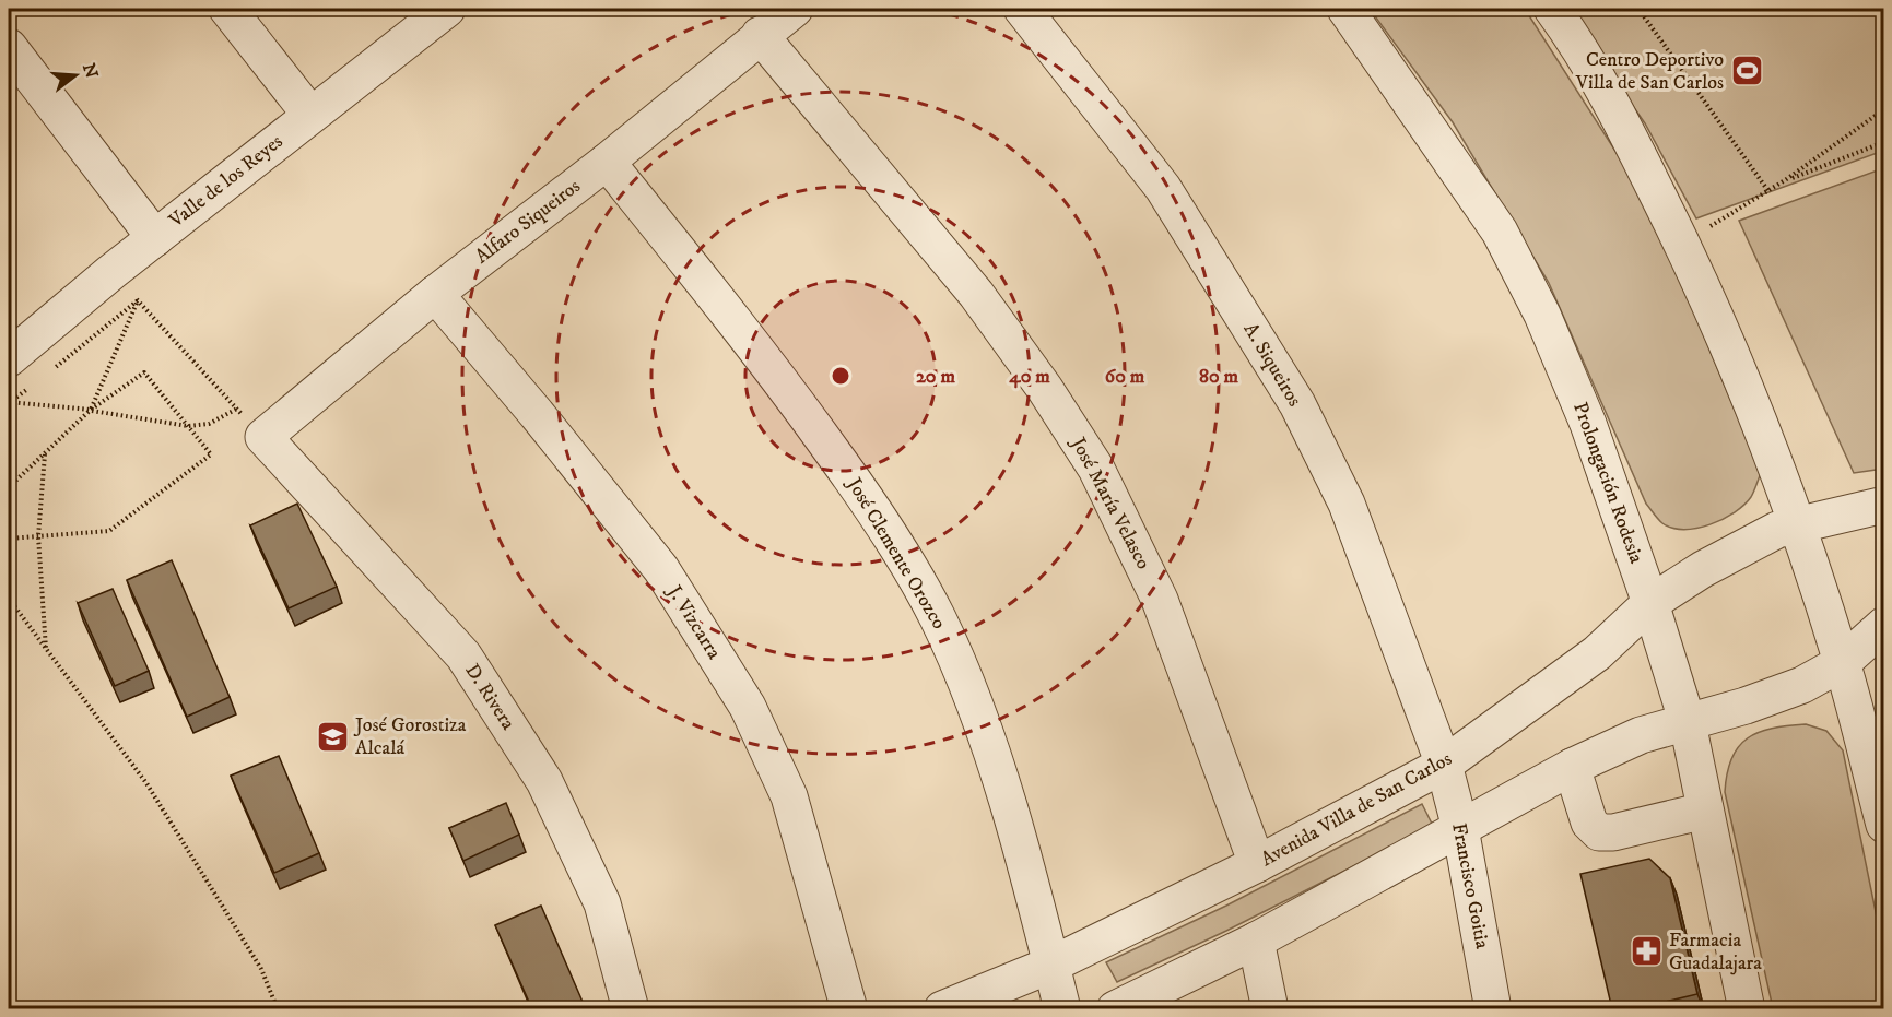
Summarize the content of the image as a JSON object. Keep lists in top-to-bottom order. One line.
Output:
{"streets":{"street":["Valle de los Reyes","Alfaro Siqueiros","A. Siqueiros","Prolongación Rodesia","José María Velasco","José Clemente Orozco","J. Vizcarra","D. Rivera","Avenida Villa de San Carlos","Francisco Goitia"]},"crossings":[["Alfaro Siqueiros","José María Velasco"],["Alfaro Siqueiros","José Clemente Orozco"],["Alfaro Siqueiros","J. Vizcarra"],["Alfaro Siqueiros","D. Rivera"],["A. Siqueiros","Avenida Villa de San Carlos"],["A. Siqueiros","Francisco Goitia"],["Prolongación Rodesia","Avenida Villa de San Carlos"],["José María Velasco","Avenida Villa de San Carlos"],["José Clemente Orozco","Avenida Villa de San Carlos"],["Avenida Villa de San Carlos","Francisco Goitia"]],"places":{"sports":["Centro Deportivo Villa de San Carlos"],"school or university":["José Gorostiza Alcalá"],"pharmacy":["Farmacia Guadalajara"]},"north":"right","rings":["20 m","40 m","60 m","80 m"]}
